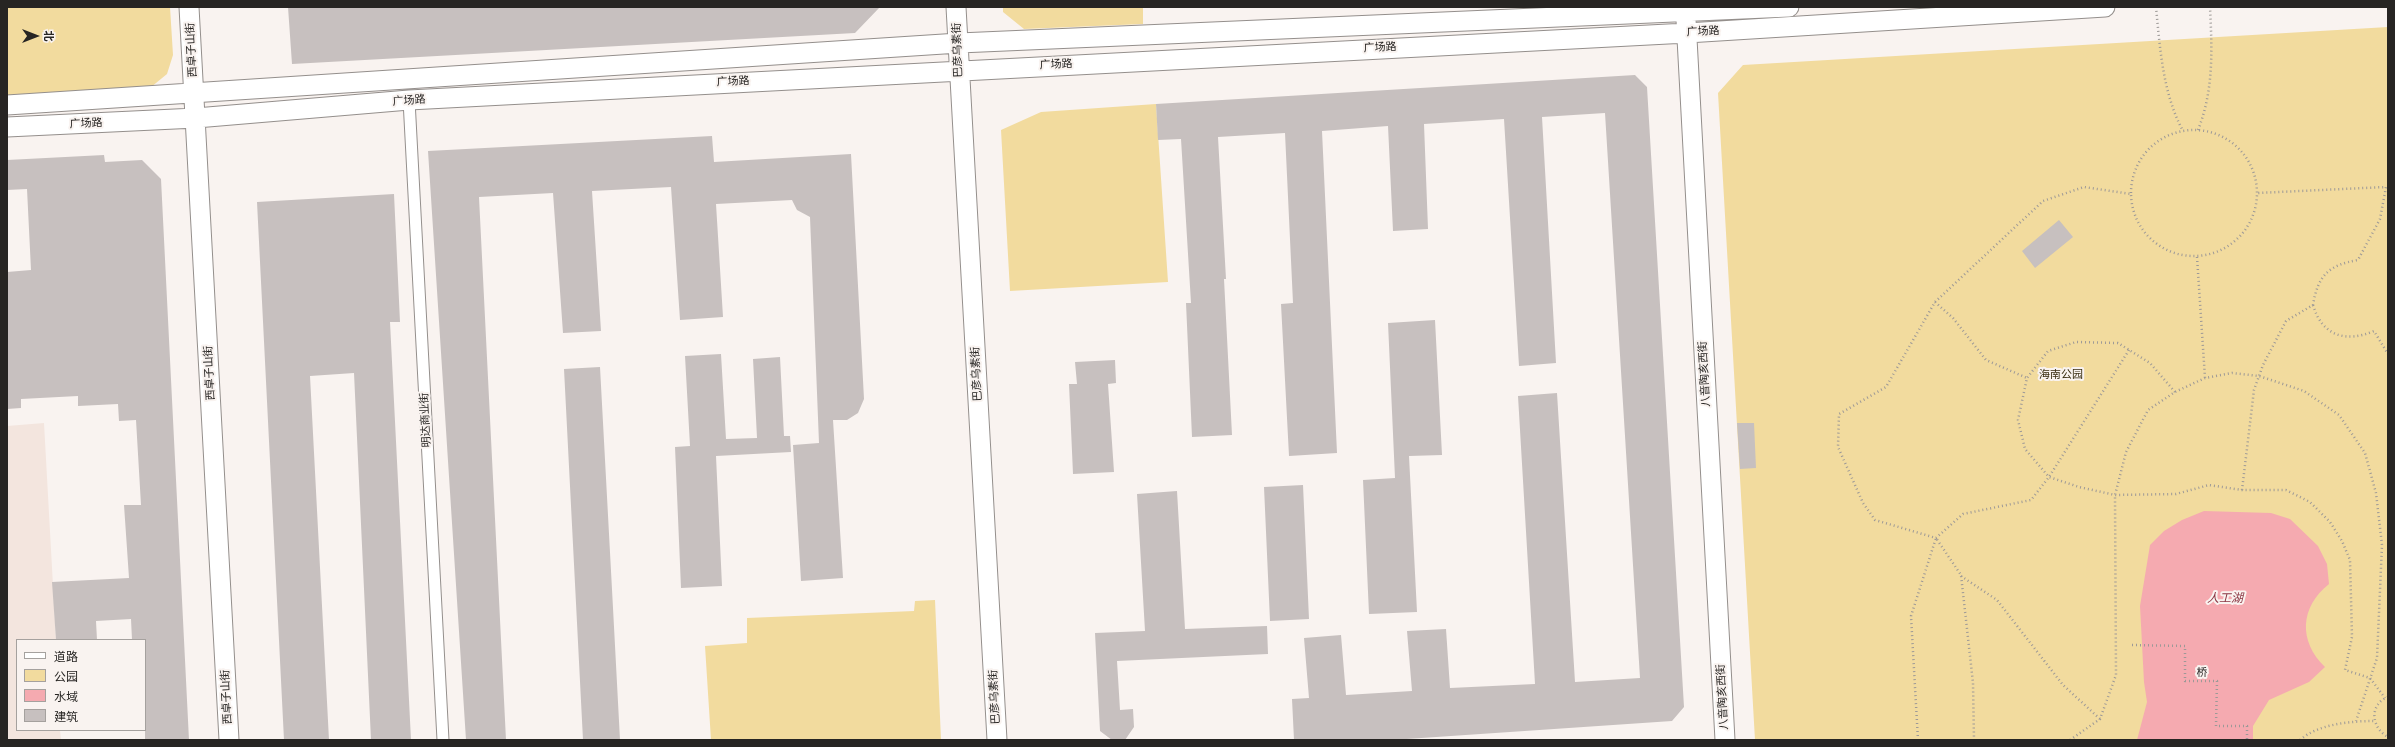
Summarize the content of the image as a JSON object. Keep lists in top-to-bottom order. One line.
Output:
{"streets":{"street":["广场路","西卓子山街","巴彦乌素街","八音陶亥西街","明达商业街"],"path":["桥"]},"crossings":[["广场路","西卓子山街"],["广场路","巴彦乌素街"],["广场路","八音陶亥西街"],["广场路","明达商业街"]],"water":["人工湖"],"parks":["海南公园"],"legend":["道路","公园","水域","建筑"],"north":"right"}
